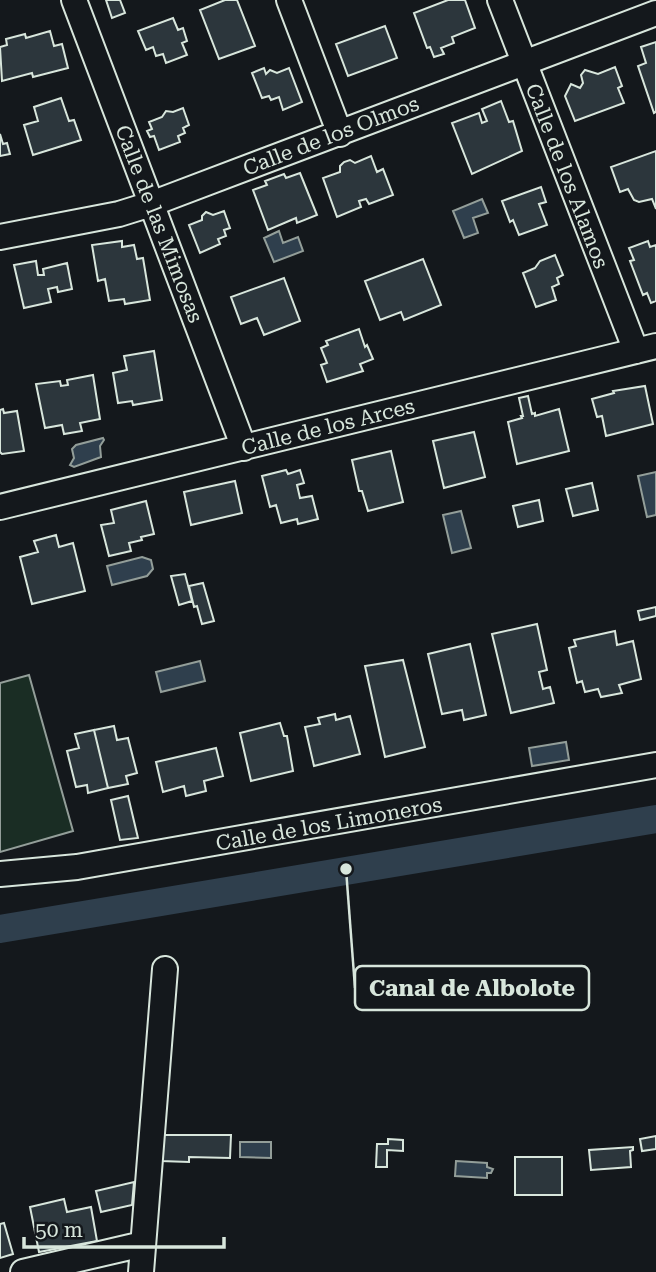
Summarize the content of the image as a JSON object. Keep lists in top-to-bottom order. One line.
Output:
{"streets":{"street":["Calle de los Olmos","Calle de los Alamos","Calle de las Mimosas","Calle de los Arces","Calle de los Limoneros"]},"crossings":[["Calle de los Olmos","Calle de los Alamos"],["Calle de los Olmos","Calle de las Mimosas"],["Calle de los Alamos","Calle de los Arces"],["Calle de las Mimosas","Calle de los Arces"]],"places":["Canal de Albolote"],"scale_bar":"50 m"}
